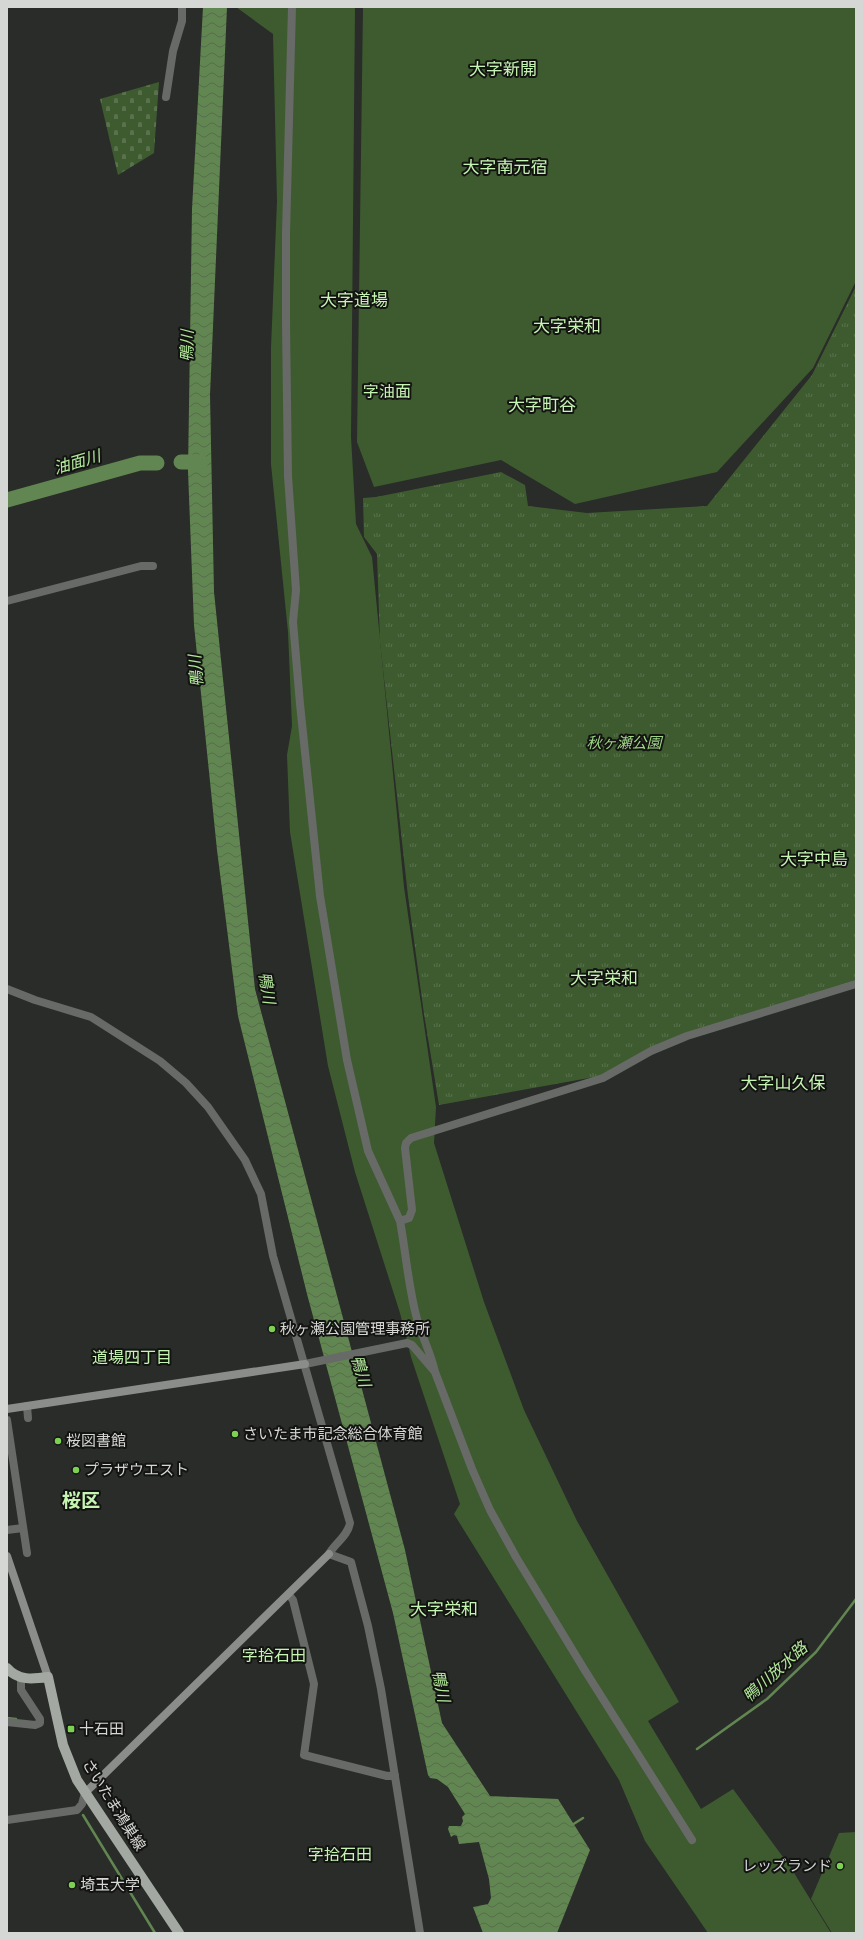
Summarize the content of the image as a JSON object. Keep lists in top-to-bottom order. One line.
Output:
{"streets":{"main road":["さいたま鴻巣線"]},"districts":["大字新開","大字南元宿","大字道場","大字栄和","字油面","大字町谷","大字中島","大字栄和","大字山久保","道場四丁目","桜区","大字栄和","字拾石田","字拾石田"],"water":["鴨川","油面川","鴨川放水路"],"parks":["秋ヶ瀬公園"],"places":{"other":["秋ヶ瀬公園管理事務所","さいたま市記念総合体育館","桜図書館","プラザウエスト","レッズランド","埼玉大学"],"transit":["十石田"]}}
